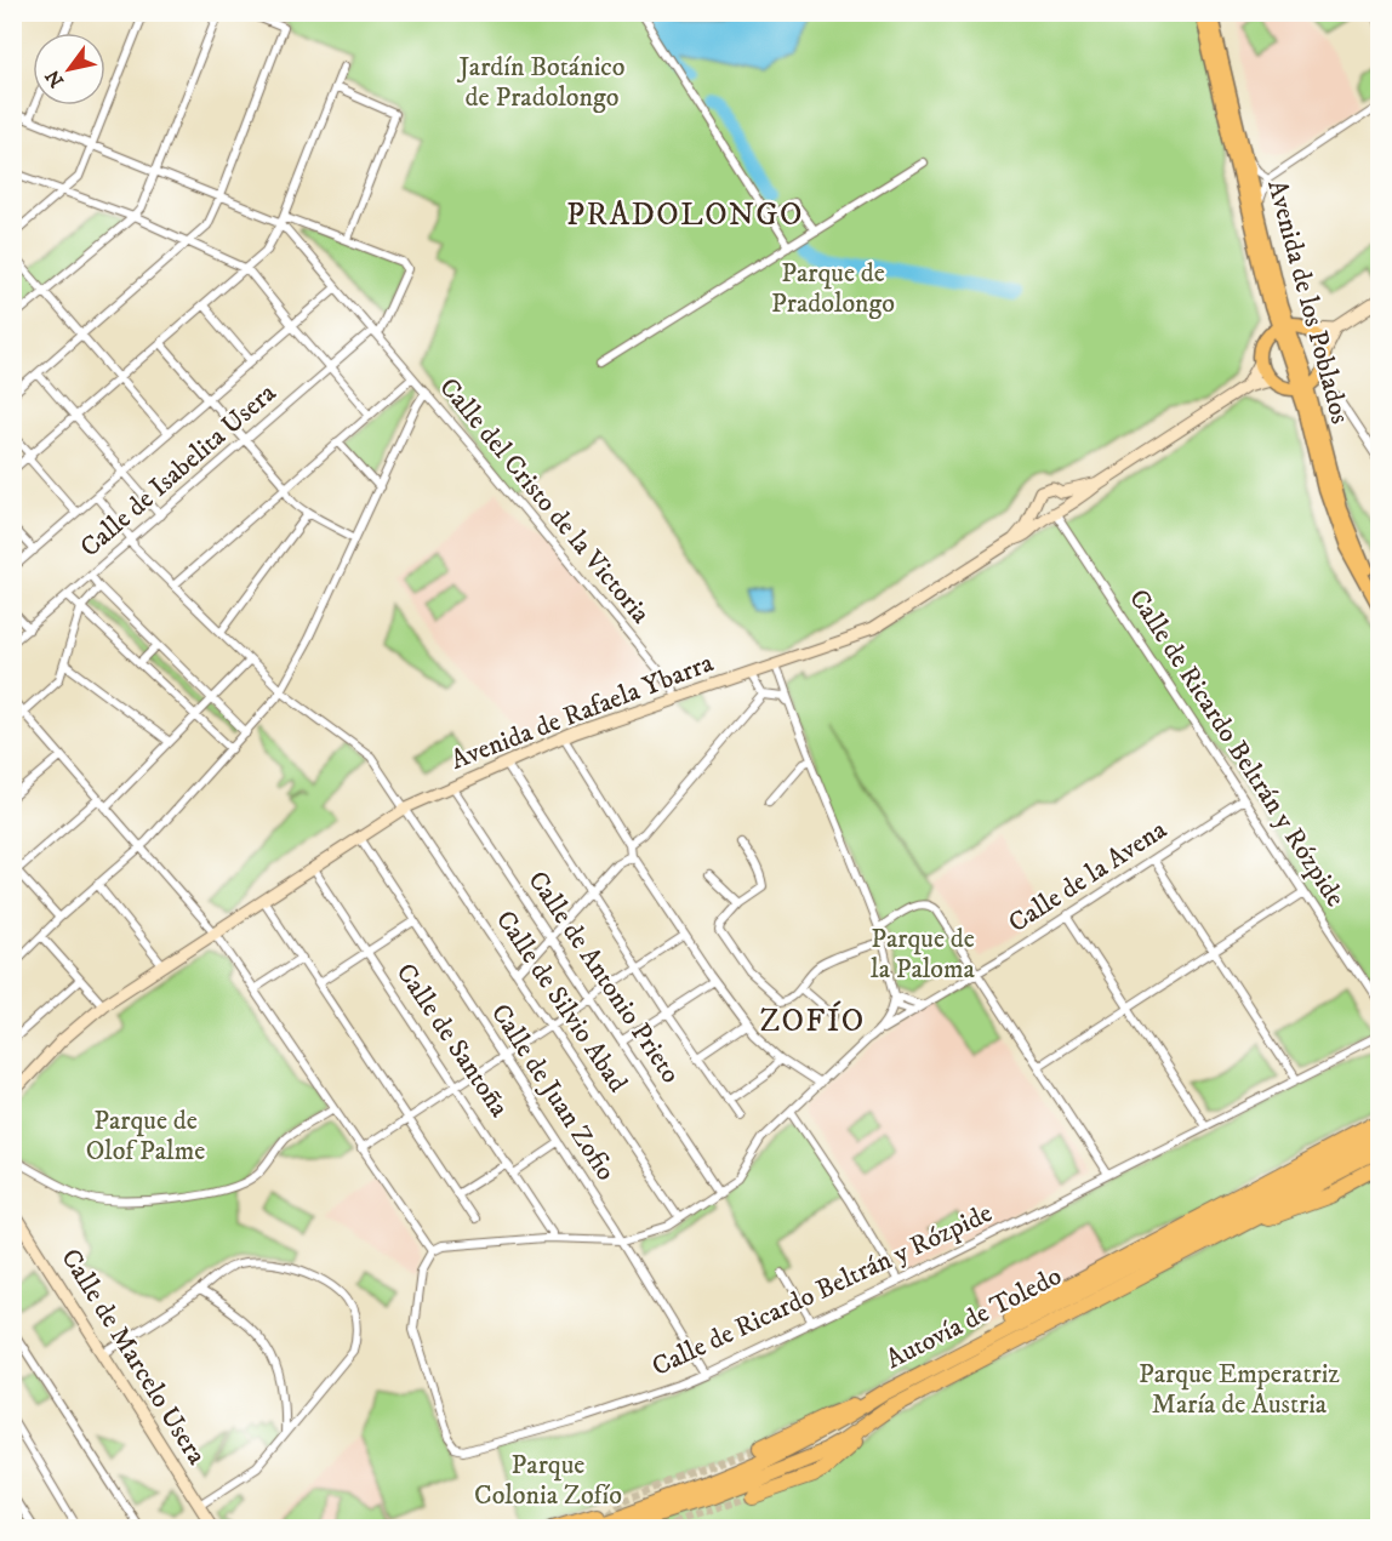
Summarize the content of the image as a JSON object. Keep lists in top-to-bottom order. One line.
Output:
{"streets":{"highway":["Autovía de Toledo"],"main road":["Avenida de los Poblados","Avenida de Rafaela Ybarra","Calle de Marcelo Usera"],"street":["Calle de Isabelita Usera","Calle del Cristo de la Victoria","Calle de Ricardo Beltrán y Rózpide","Calle de la Avena","Calle de Antonio Prieto","Calle de Silvio Abad","Calle de Santoña","Calle de Juan Zofio"]},"crossings":[["Avenida de los Poblados","Avenida de Rafaela Ybarra"],["Calle de Isabelita Usera","Calle del Cristo de la Victoria"],["Calle de Isabelita Usera","Calle de Silvio Abad"],["Calle del Cristo de la Victoria","Avenida de Rafaela Ybarra"],["Avenida de Rafaela Ybarra","Calle de Ricardo Beltrán y Rózpide"],["Avenida de Rafaela Ybarra","Calle de Antonio Prieto"],["Avenida de Rafaela Ybarra","Calle de Silvio Abad"],["Avenida de Rafaela Ybarra","Calle de Santoña"],["Avenida de Rafaela Ybarra","Calle de Juan Zofio"],["Calle de Ricardo Beltrán y Rózpide","Calle de la Avena"],["Calle de Ricardo Beltrán y Rózpide","Calle de Juan Zofio"],["Calle de la Avena","Calle de Antonio Prieto"],["Calle de la Avena","Calle de Silvio Abad"],["Calle de la Avena","Calle de Santoña"],["Calle de la Avena","Calle de Juan Zofio"]],"districts":["PRADOLONGO","ZOFÍO"],"parks":["Jardín Botánico de Pradolongo","Parque de Pradolongo","Parque de la Paloma","Parque de Olof Palme","Parque Emperatriz María de Austria","Parque Colonia Zofío"],"north":"bottom left"}
